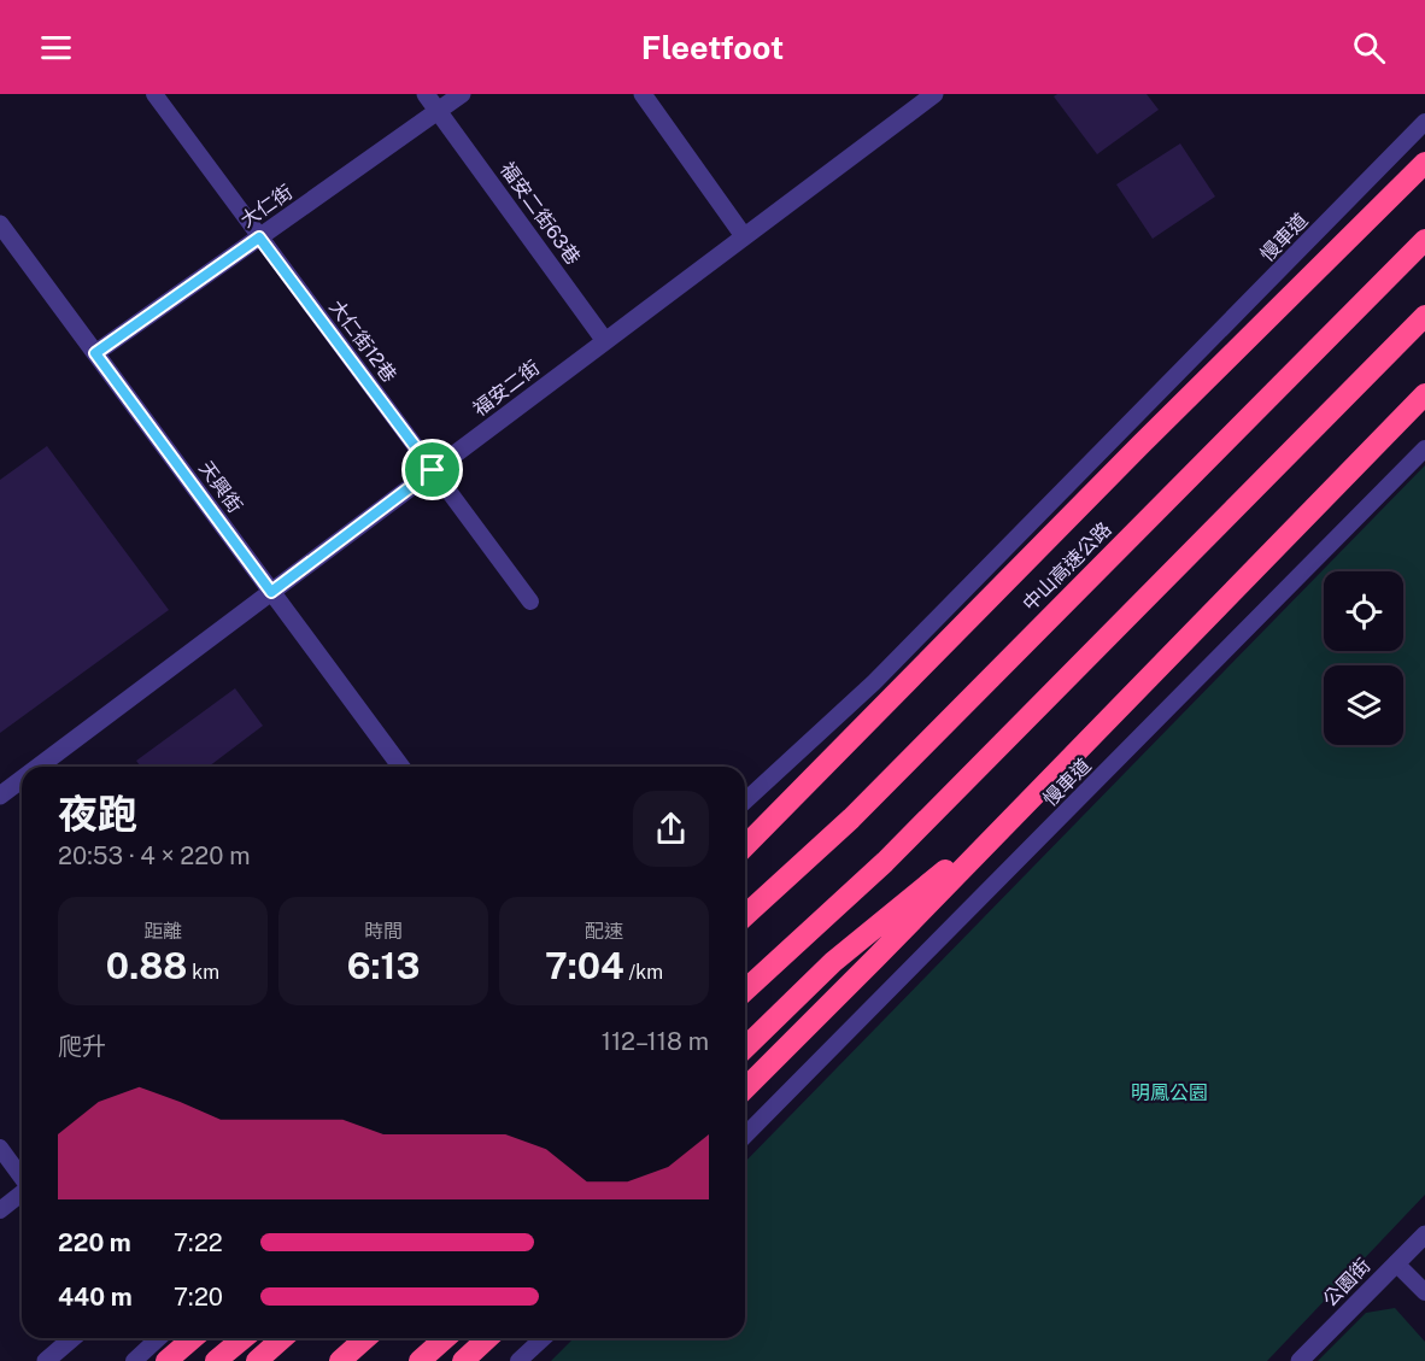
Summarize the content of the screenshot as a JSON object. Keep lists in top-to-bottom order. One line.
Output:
{"streets":{"highway":["中山高速公路"],"street":["大仁街","福安二街63巷","福安二街","天興街","公園街"],"lane":["慢車道","大仁街12巷"]},"crossings":[["大仁街","福安二街63巷"],["大仁街","大仁街12巷"],["大仁街","天興街"],["福安二街63巷","福安二街"],["大仁街12巷","福安二街"],["福安二街","天興街"]],"parks":["明鳳公園"],"page":{"header":"Fleetfoot","heading":["夜跑","20:53 · 4 × 220 m"],"stats":[["距離","0.88 km"],["時間","6:13"],["配速","7:04 /km"]],"chart":["爬升","112–118 m"],"list":[{"name":"220 m","note":"7:22"},{"name":"440 m","note":"7:20"}]}}
